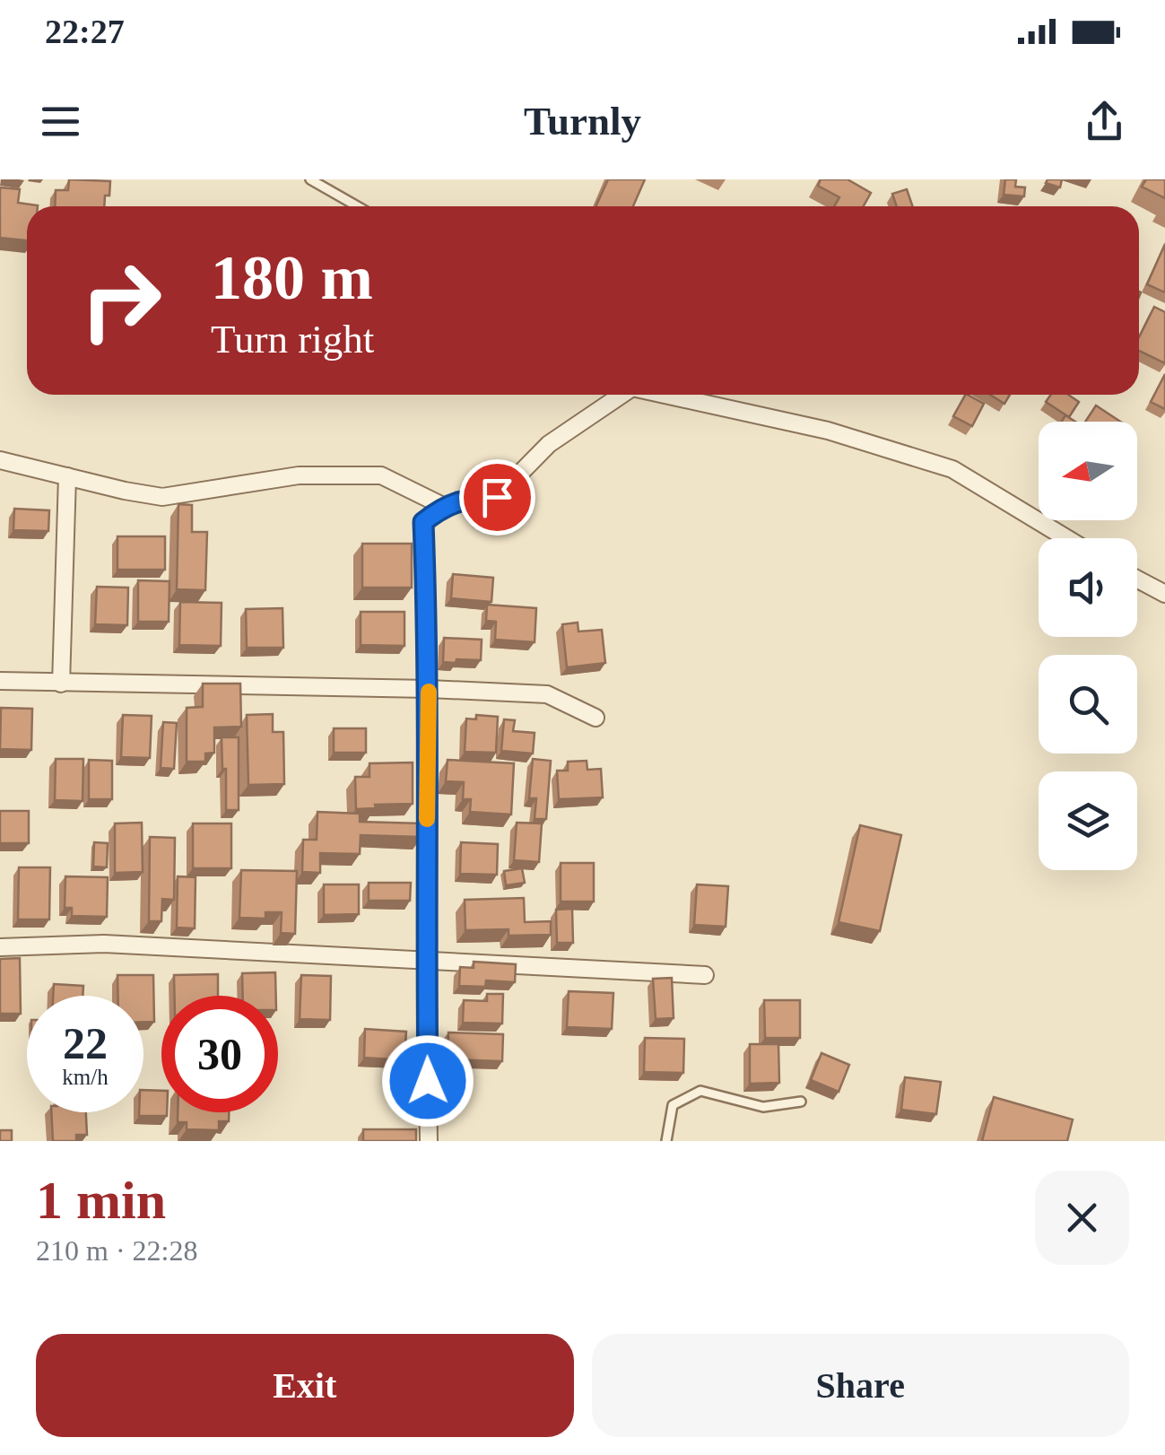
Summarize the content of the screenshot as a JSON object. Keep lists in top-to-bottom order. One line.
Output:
{"north":"left","page":{"status":"22:27","header":"Turnly","turn":["180 m","Turn right"],"speed":"22 km/h","limit":"30","heading":["1 min","210 m · 22:28"],"buttons":["Exit","Share"]}}
